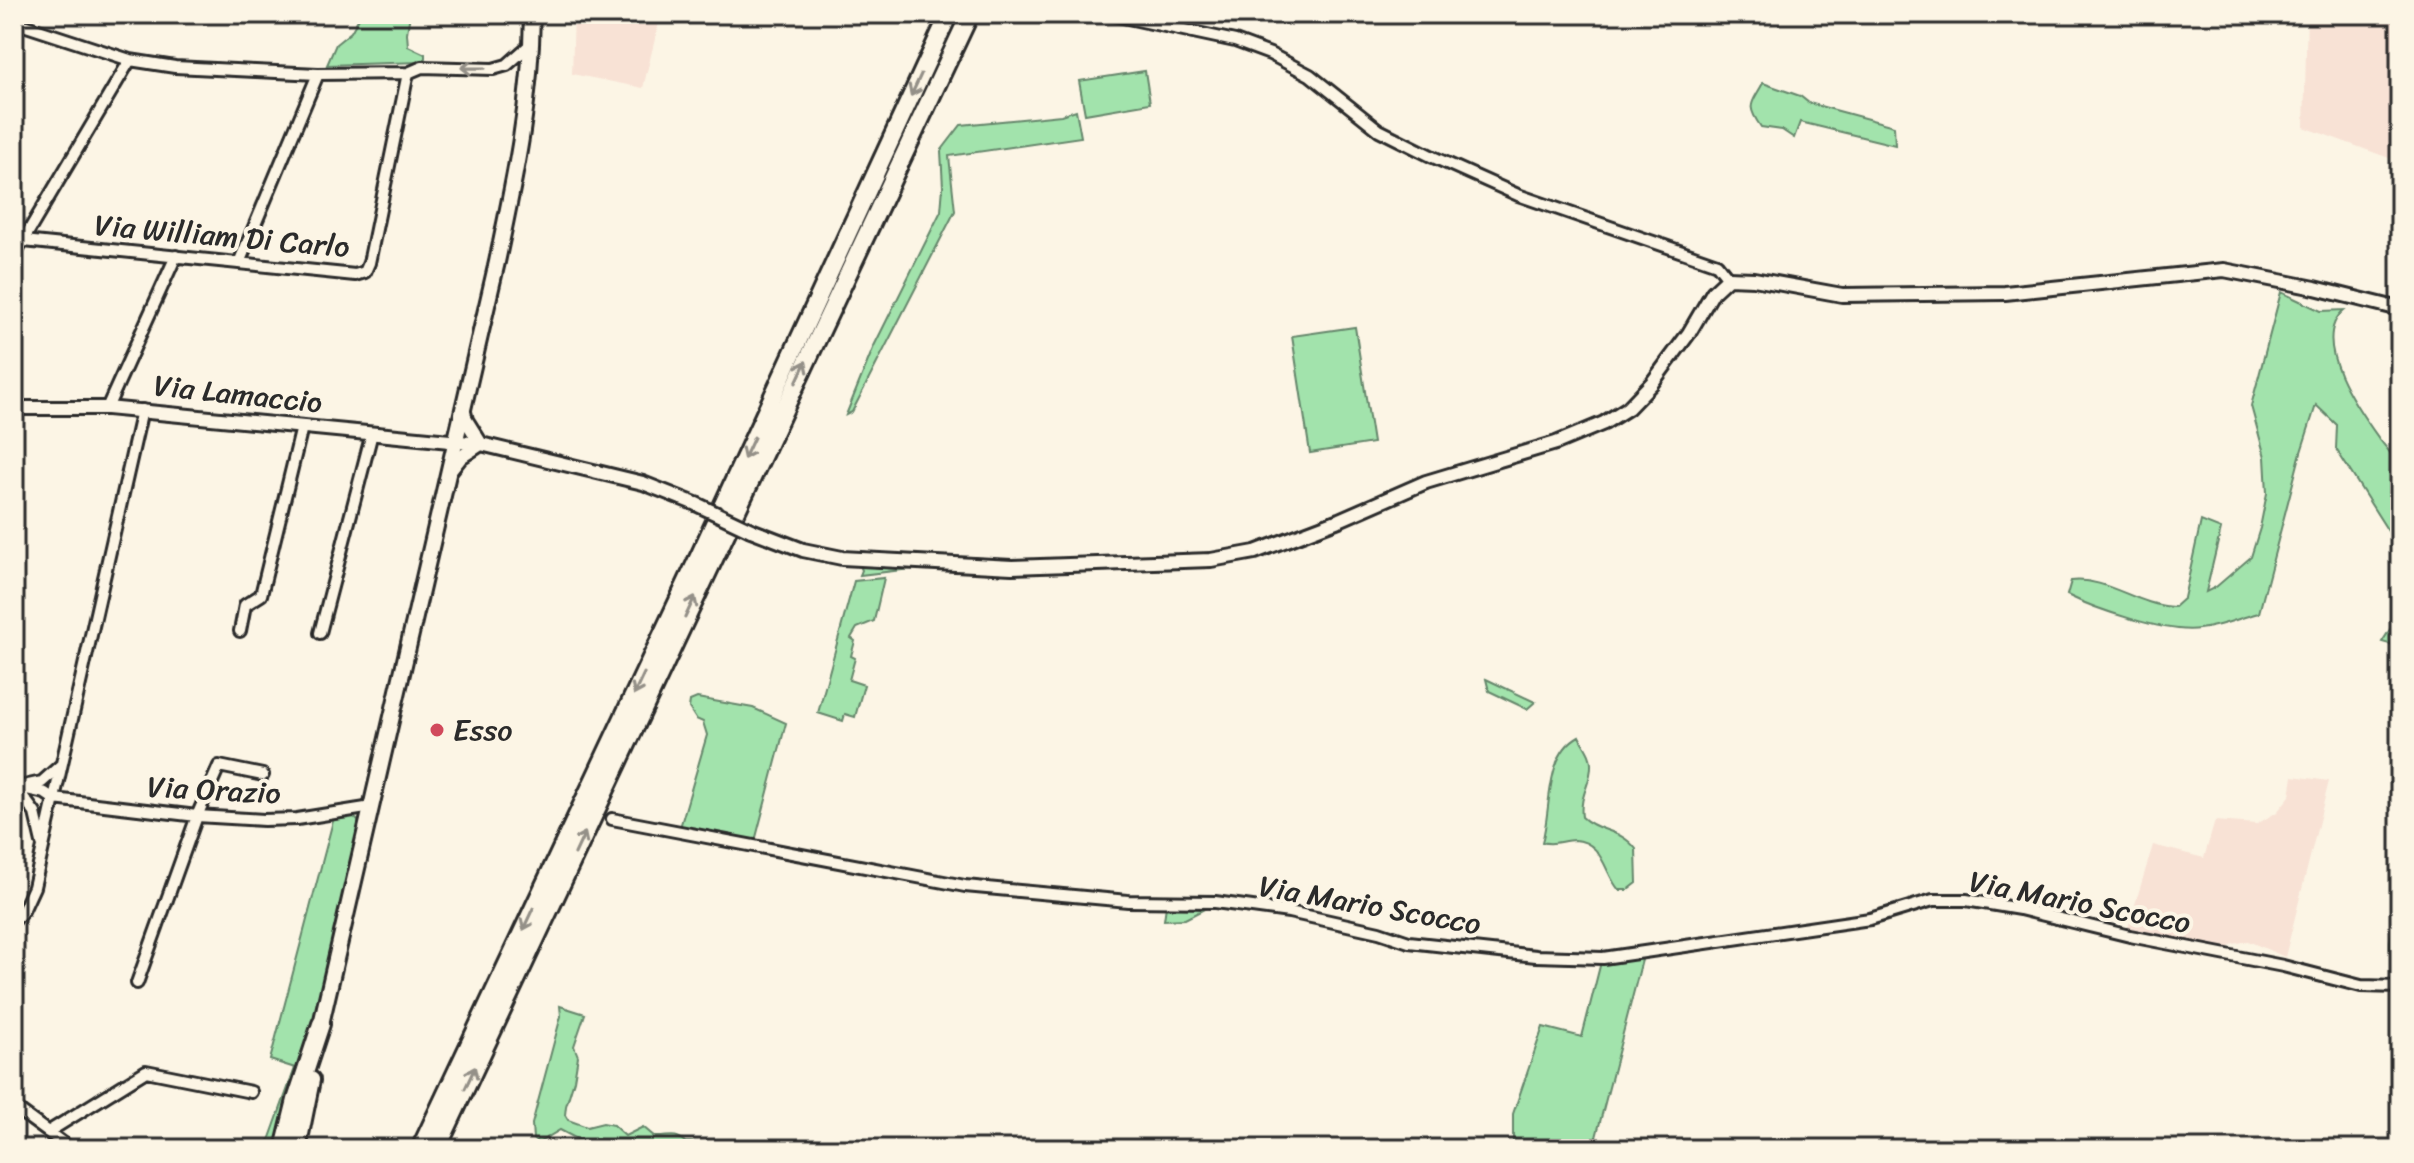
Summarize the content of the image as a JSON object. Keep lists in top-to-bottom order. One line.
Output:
{"streets":{"street":["Via William Di Carlo","Via Lamaccio","Via Orazio","Via Mario Scocco"]},"places":["Esso"]}
